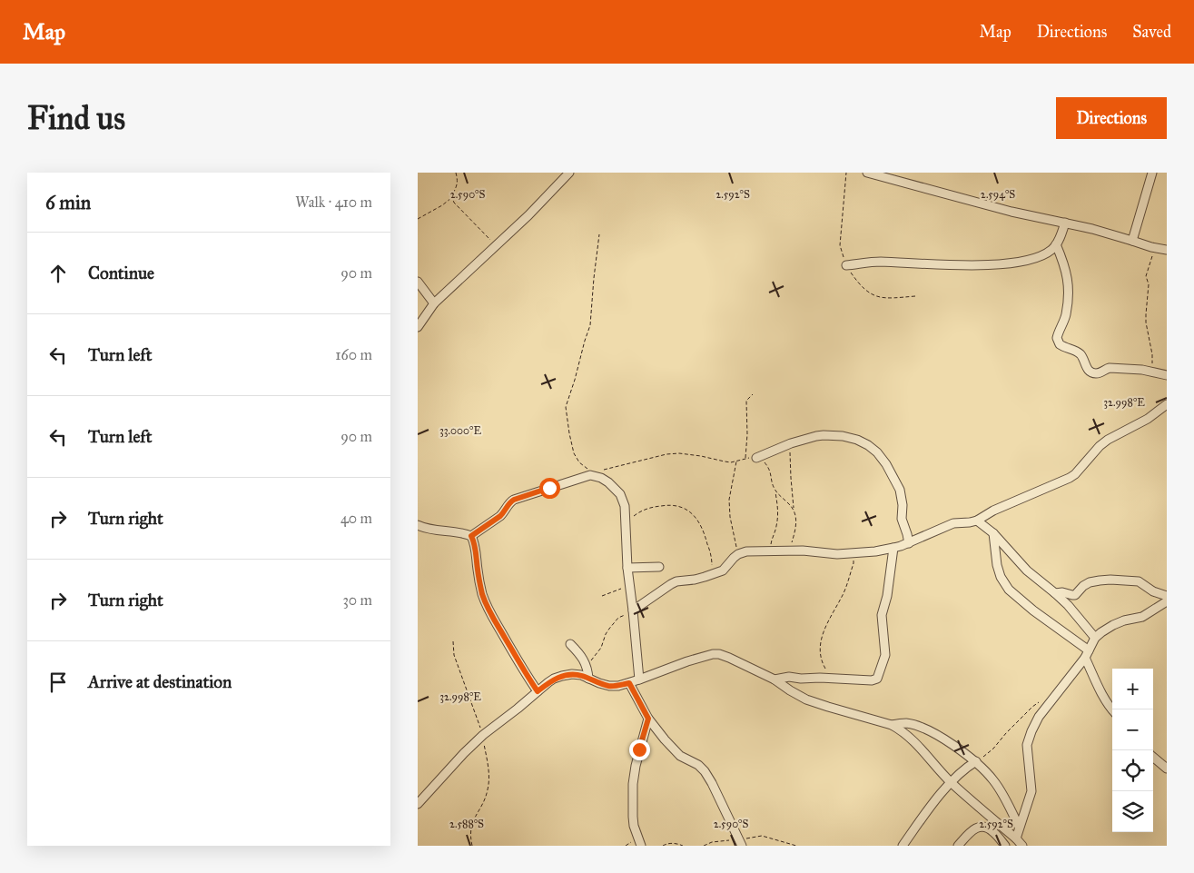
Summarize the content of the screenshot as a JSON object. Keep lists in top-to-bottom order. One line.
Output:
{"page":{"header":"Map","nav":["Map","Directions","Saved"],"buttons":"Directions","title":"Find us","heading":["6 min","Walk · 410 m"],"list":[["Continue","90 m"],["Turn left","160 m"],["Turn left","90 m"],["Turn right","40 m"],["Turn right","30 m"],"Arrive at destination"],"map_buttons":["+","−"]},"coordinates":["2.590°S","2.592°S","2.594°S","32.998°E","33.000°E","2.588°S"]}
